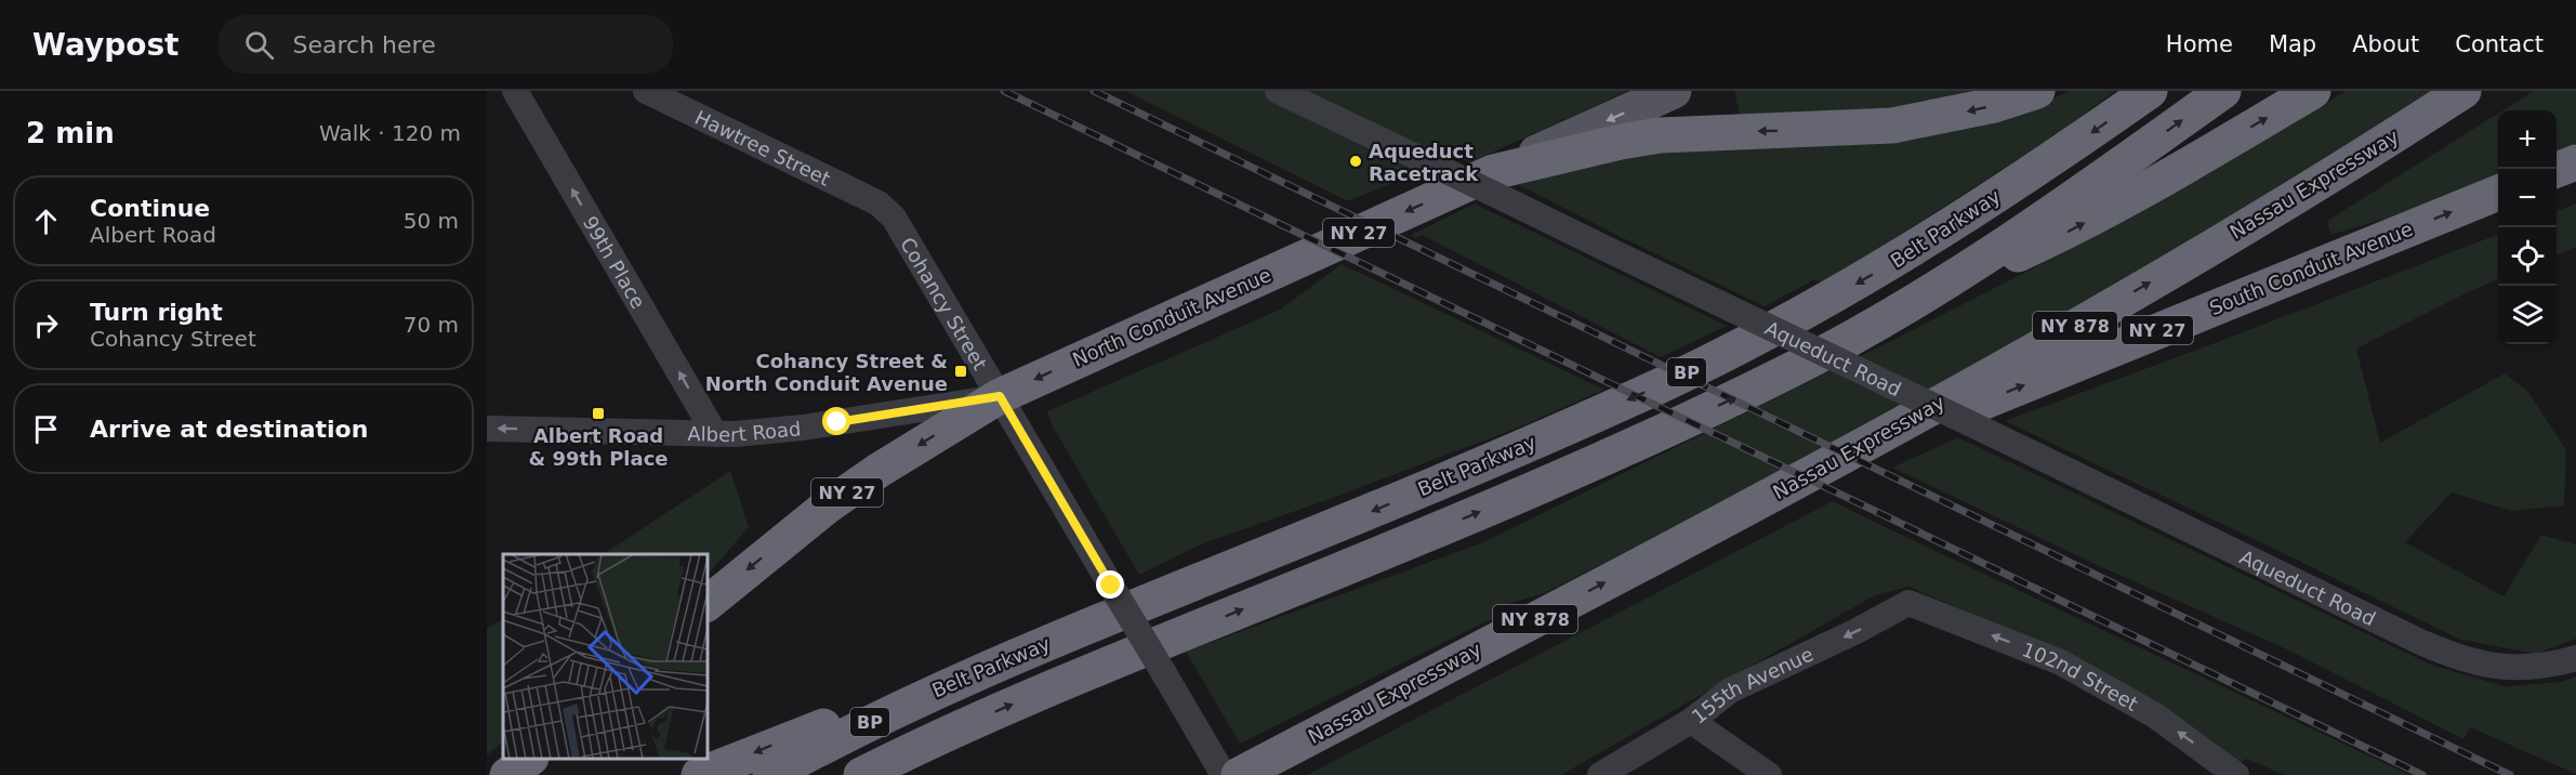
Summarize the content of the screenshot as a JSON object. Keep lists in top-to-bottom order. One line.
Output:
{"streets":{"highway":["Nassau Expressway","Belt Parkway","NY 27","South Conduit Avenue","North Conduit Avenue","NY 878","BP"],"street":["Hawtree Street","99th Place","Cohancy Street","Aqueduct Road","Albert Road","102nd Street","155th Avenue"]},"crossings":[["Hawtree Street","Cohancy Street"],["Nassau Expressway","South Conduit Avenue"],["Nassau Expressway","Cohancy Street"],["99th Place","Albert Road"],["Cohancy Street","North Conduit Avenue"],["Cohancy Street","Albert Road"],["North Conduit Avenue","Aqueduct Road"],["North Conduit Avenue","Albert Road"],["102nd Street","155th Avenue"]],"one_way":["99th Place","North Conduit Avenue","Albert Road","102nd Street","155th Avenue"],"places":{"other":["Aqueduct Racetrack"],"transit":["Cohancy Street & North Conduit Avenue","Albert Road & 99th Place"]},"page":{"header":"Waypost","search":"Search here","nav":["Home","Map","About","Contact"],"heading":["2 min","Walk · 120 m"],"map_buttons":["+","−"],"list":[["Continue","Albert Road","50 m"],["Turn right","Cohancy Street","70 m"],"Arrive at destination"]}}
